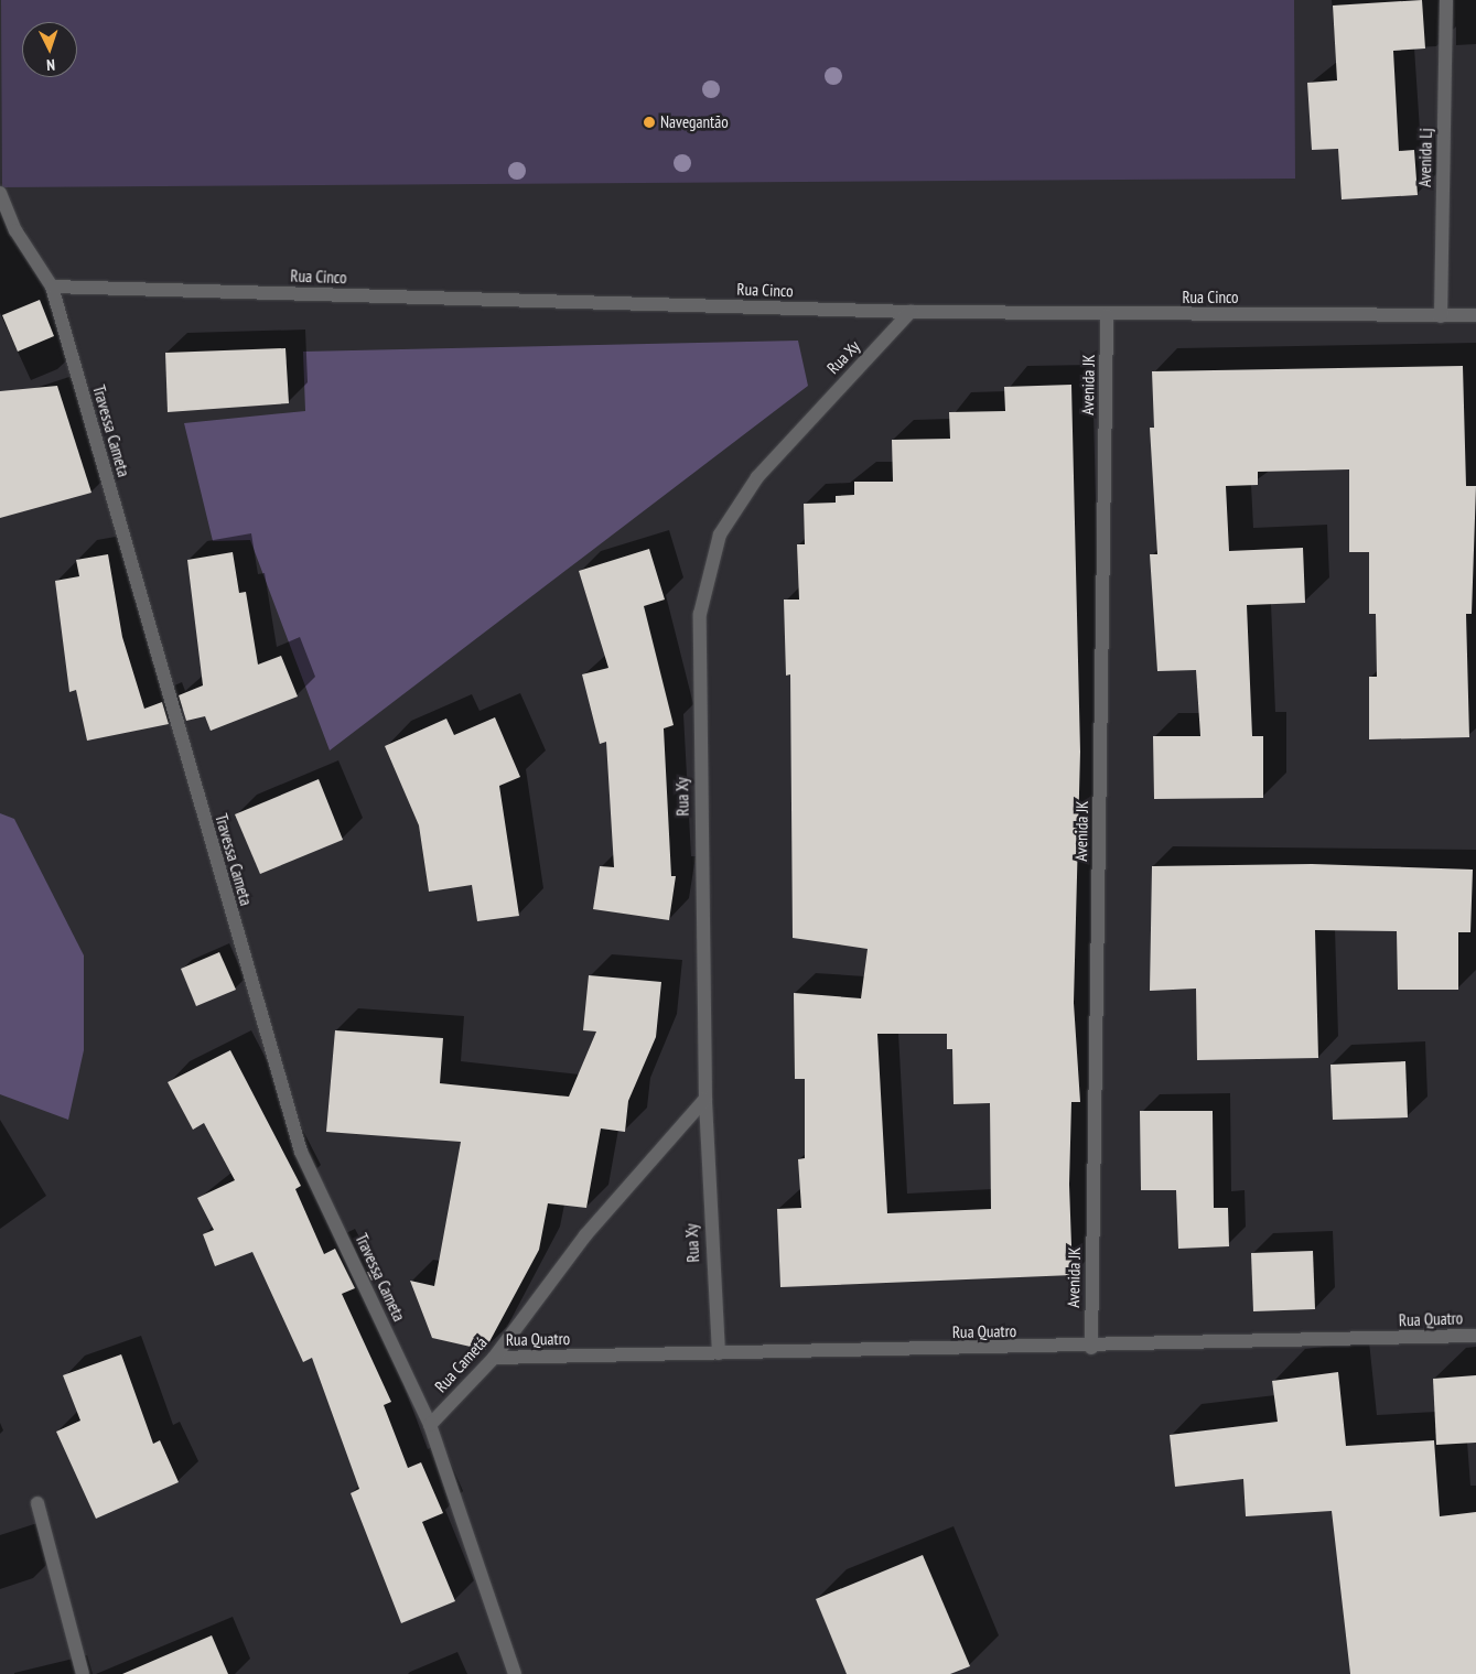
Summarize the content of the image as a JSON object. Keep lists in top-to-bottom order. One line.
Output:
{"streets":{"street":["Avenida Lj","Rua Cinco","Rua Xy","Avenida JK","Travessa Cameta","Rua Quatro","Rua Cametá"]},"crossings":[["Avenida Lj","Rua Cinco"],["Rua Cinco","Rua Xy"],["Rua Cinco","Avenida JK"],["Rua Cinco","Travessa Cameta"],["Rua Xy","Rua Quatro"],["Rua Xy","Rua Cametá"],["Avenida JK","Rua Quatro"],["Travessa Cameta","Rua Cametá"],["Rua Quatro","Rua Cametá"]],"places":["Navegantão"],"north":"bottom"}
